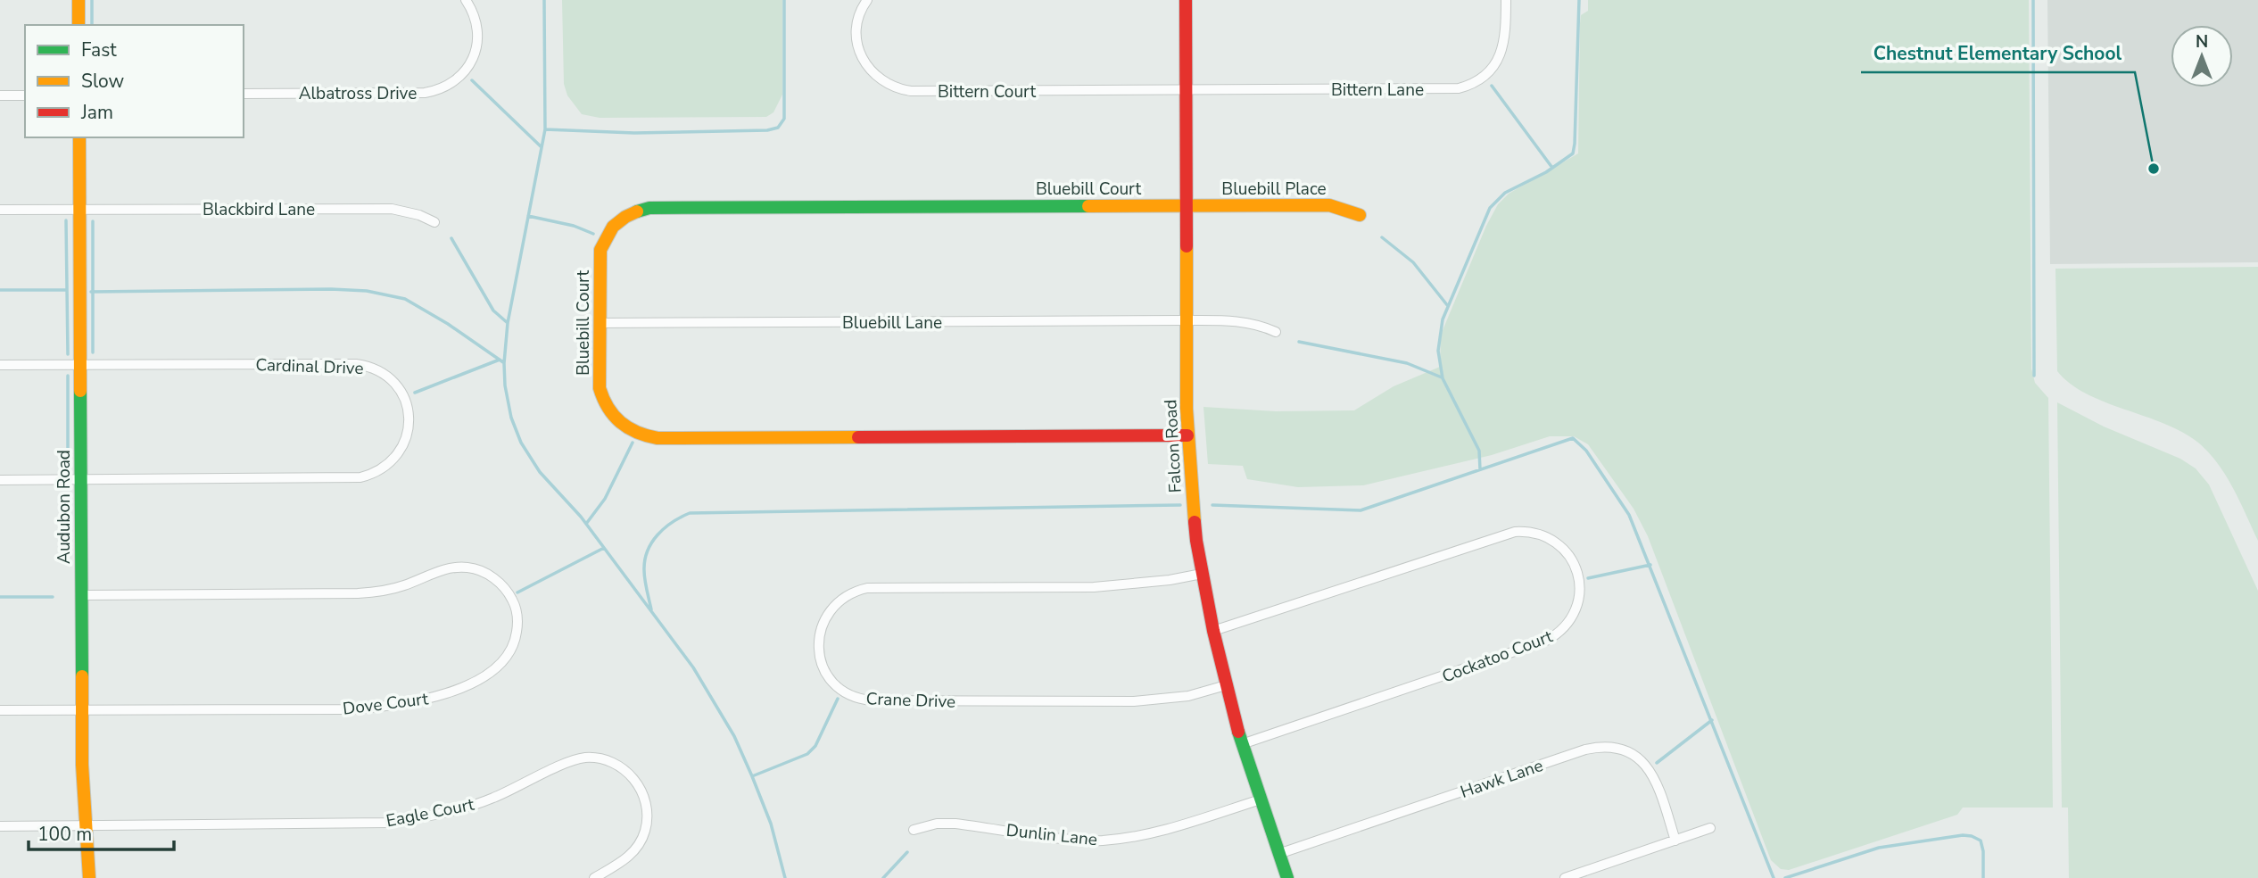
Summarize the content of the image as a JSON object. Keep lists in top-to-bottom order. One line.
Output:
{"streets":{"street":["Bittern Lane","Bittern Court","Albatross Drive","Bluebill Court","Bluebill Place","Blackbird Lane","Bluebill Lane","Cardinal Drive","Falcon Road","Audubon Road","Cockatoo Court","Crane Drive","Dove Court","Hawk Lane","Eagle Court","Dunlin Lane"]},"crossings":[["Bittern Lane","Bittern Court"],["Bittern Lane","Falcon Road"],["Bittern Court","Falcon Road"],["Bluebill Court","Bluebill Place"],["Bluebill Court","Bluebill Lane"],["Bluebill Court","Falcon Road"],["Bluebill Place","Falcon Road"],["Blackbird Lane","Audubon Road"],["Bluebill Lane","Falcon Road"],["Cardinal Drive","Audubon Road"],["Falcon Road","Cockatoo Court"],["Falcon Road","Crane Drive"],["Falcon Road","Hawk Lane"],["Falcon Road","Dunlin Lane"],["Audubon Road","Dove Court"],["Audubon Road","Eagle Court"]],"places":["Chestnut Elementary School"],"legend":["Fast","Slow","Jam"],"scale_bar":"100 m","north":"top"}
